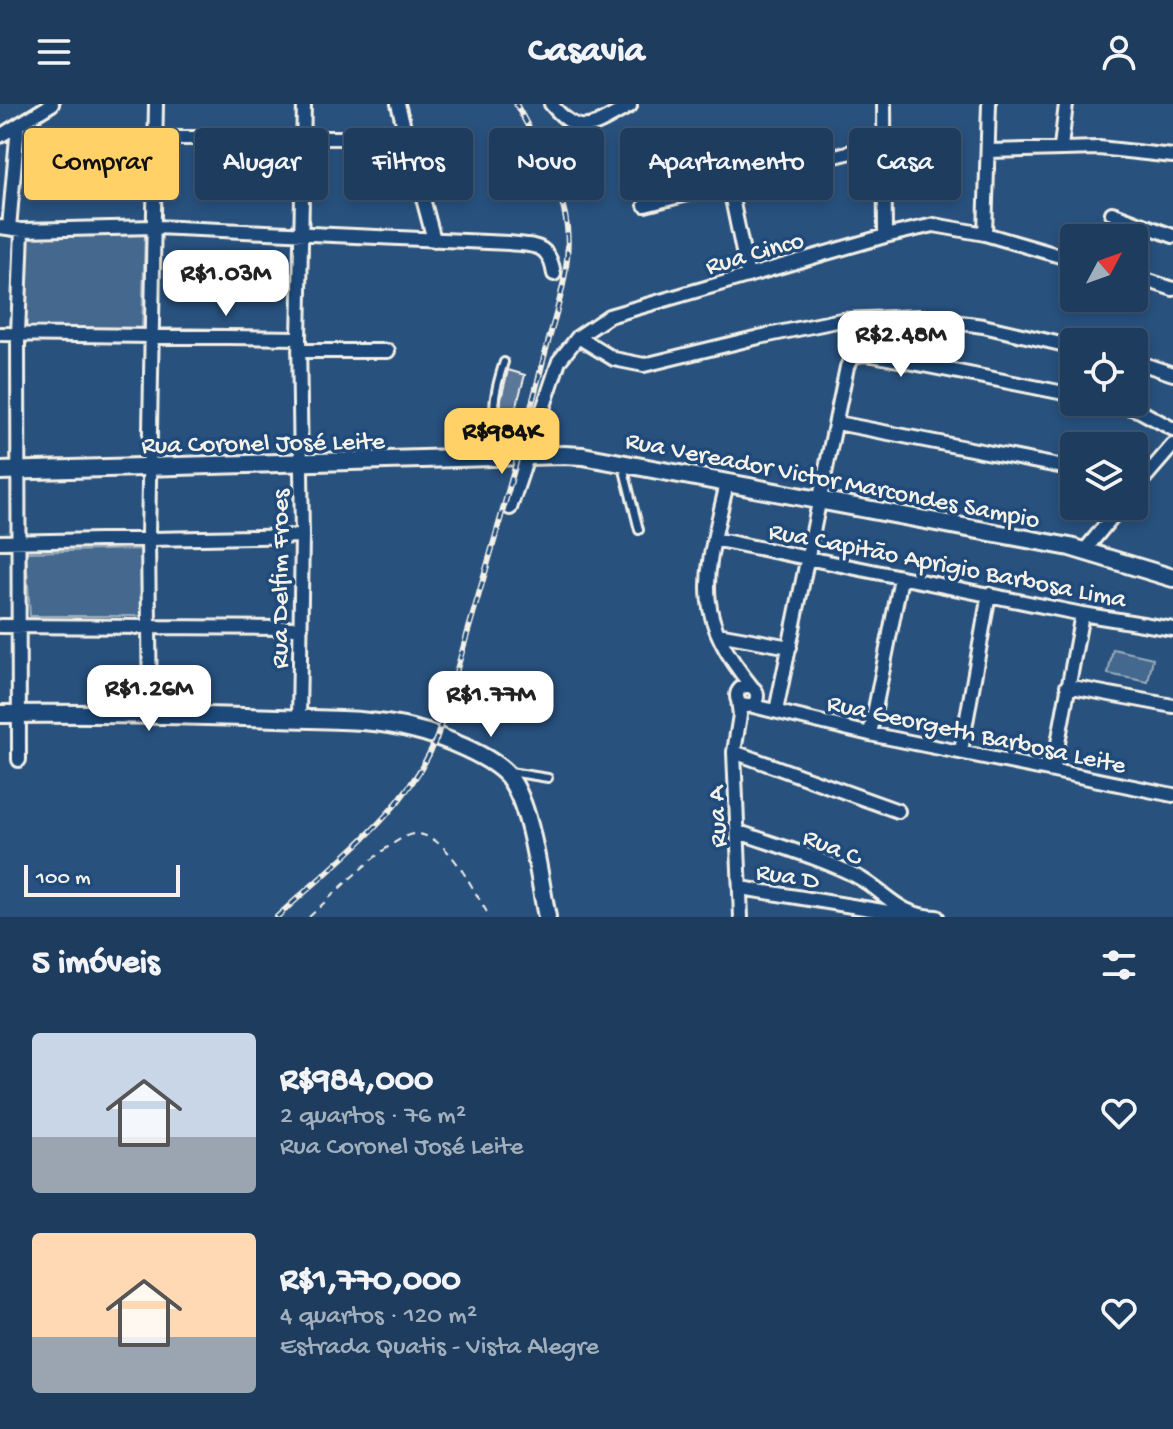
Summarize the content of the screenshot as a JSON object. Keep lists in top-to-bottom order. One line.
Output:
{"streets":{"street":["Rua Cinco","Rua Coronel José Leite","Rua Vereador Victor Marcondes Sampio","Rua Capitão Aprigio Barbosa Lima","Rua Delfim Froes","Rua Georgeth Barbosa Leite","Rua A","Rua C","Rua D"]},"crossings":[["Rua Cinco","Rua Coronel José Leite"],["Rua Cinco","Rua Vereador Victor Marcondes Sampio"],["Rua Coronel José Leite","Rua Vereador Victor Marcondes Sampio"],["Rua Coronel José Leite","Rua Delfim Froes"],["Rua Georgeth Barbosa Leite","Rua A"],["Rua A","Rua C"],["Rua A","Rua D"],["Rua C","Rua D"]],"scale_bar":"100 m","north":"top right","page":{"header":"Casavia","chip":["Comprar","Alugar","Filtros","Novo","Apartamento","Casa"],"price":["R$1.03M","R$2.48M","R$984K","R$1.26M","R$1.77M"],"scale":"100 m","heading":"5 imóveis","list":[{"name":"R$984,000","note":"2 quartos · 76 m² · Rua Coronel José Leite"},{"name":"R$1,770,000","note":"4 quartos · 120 m² · Estrada Quatis - Vista Alegre"}]}}
